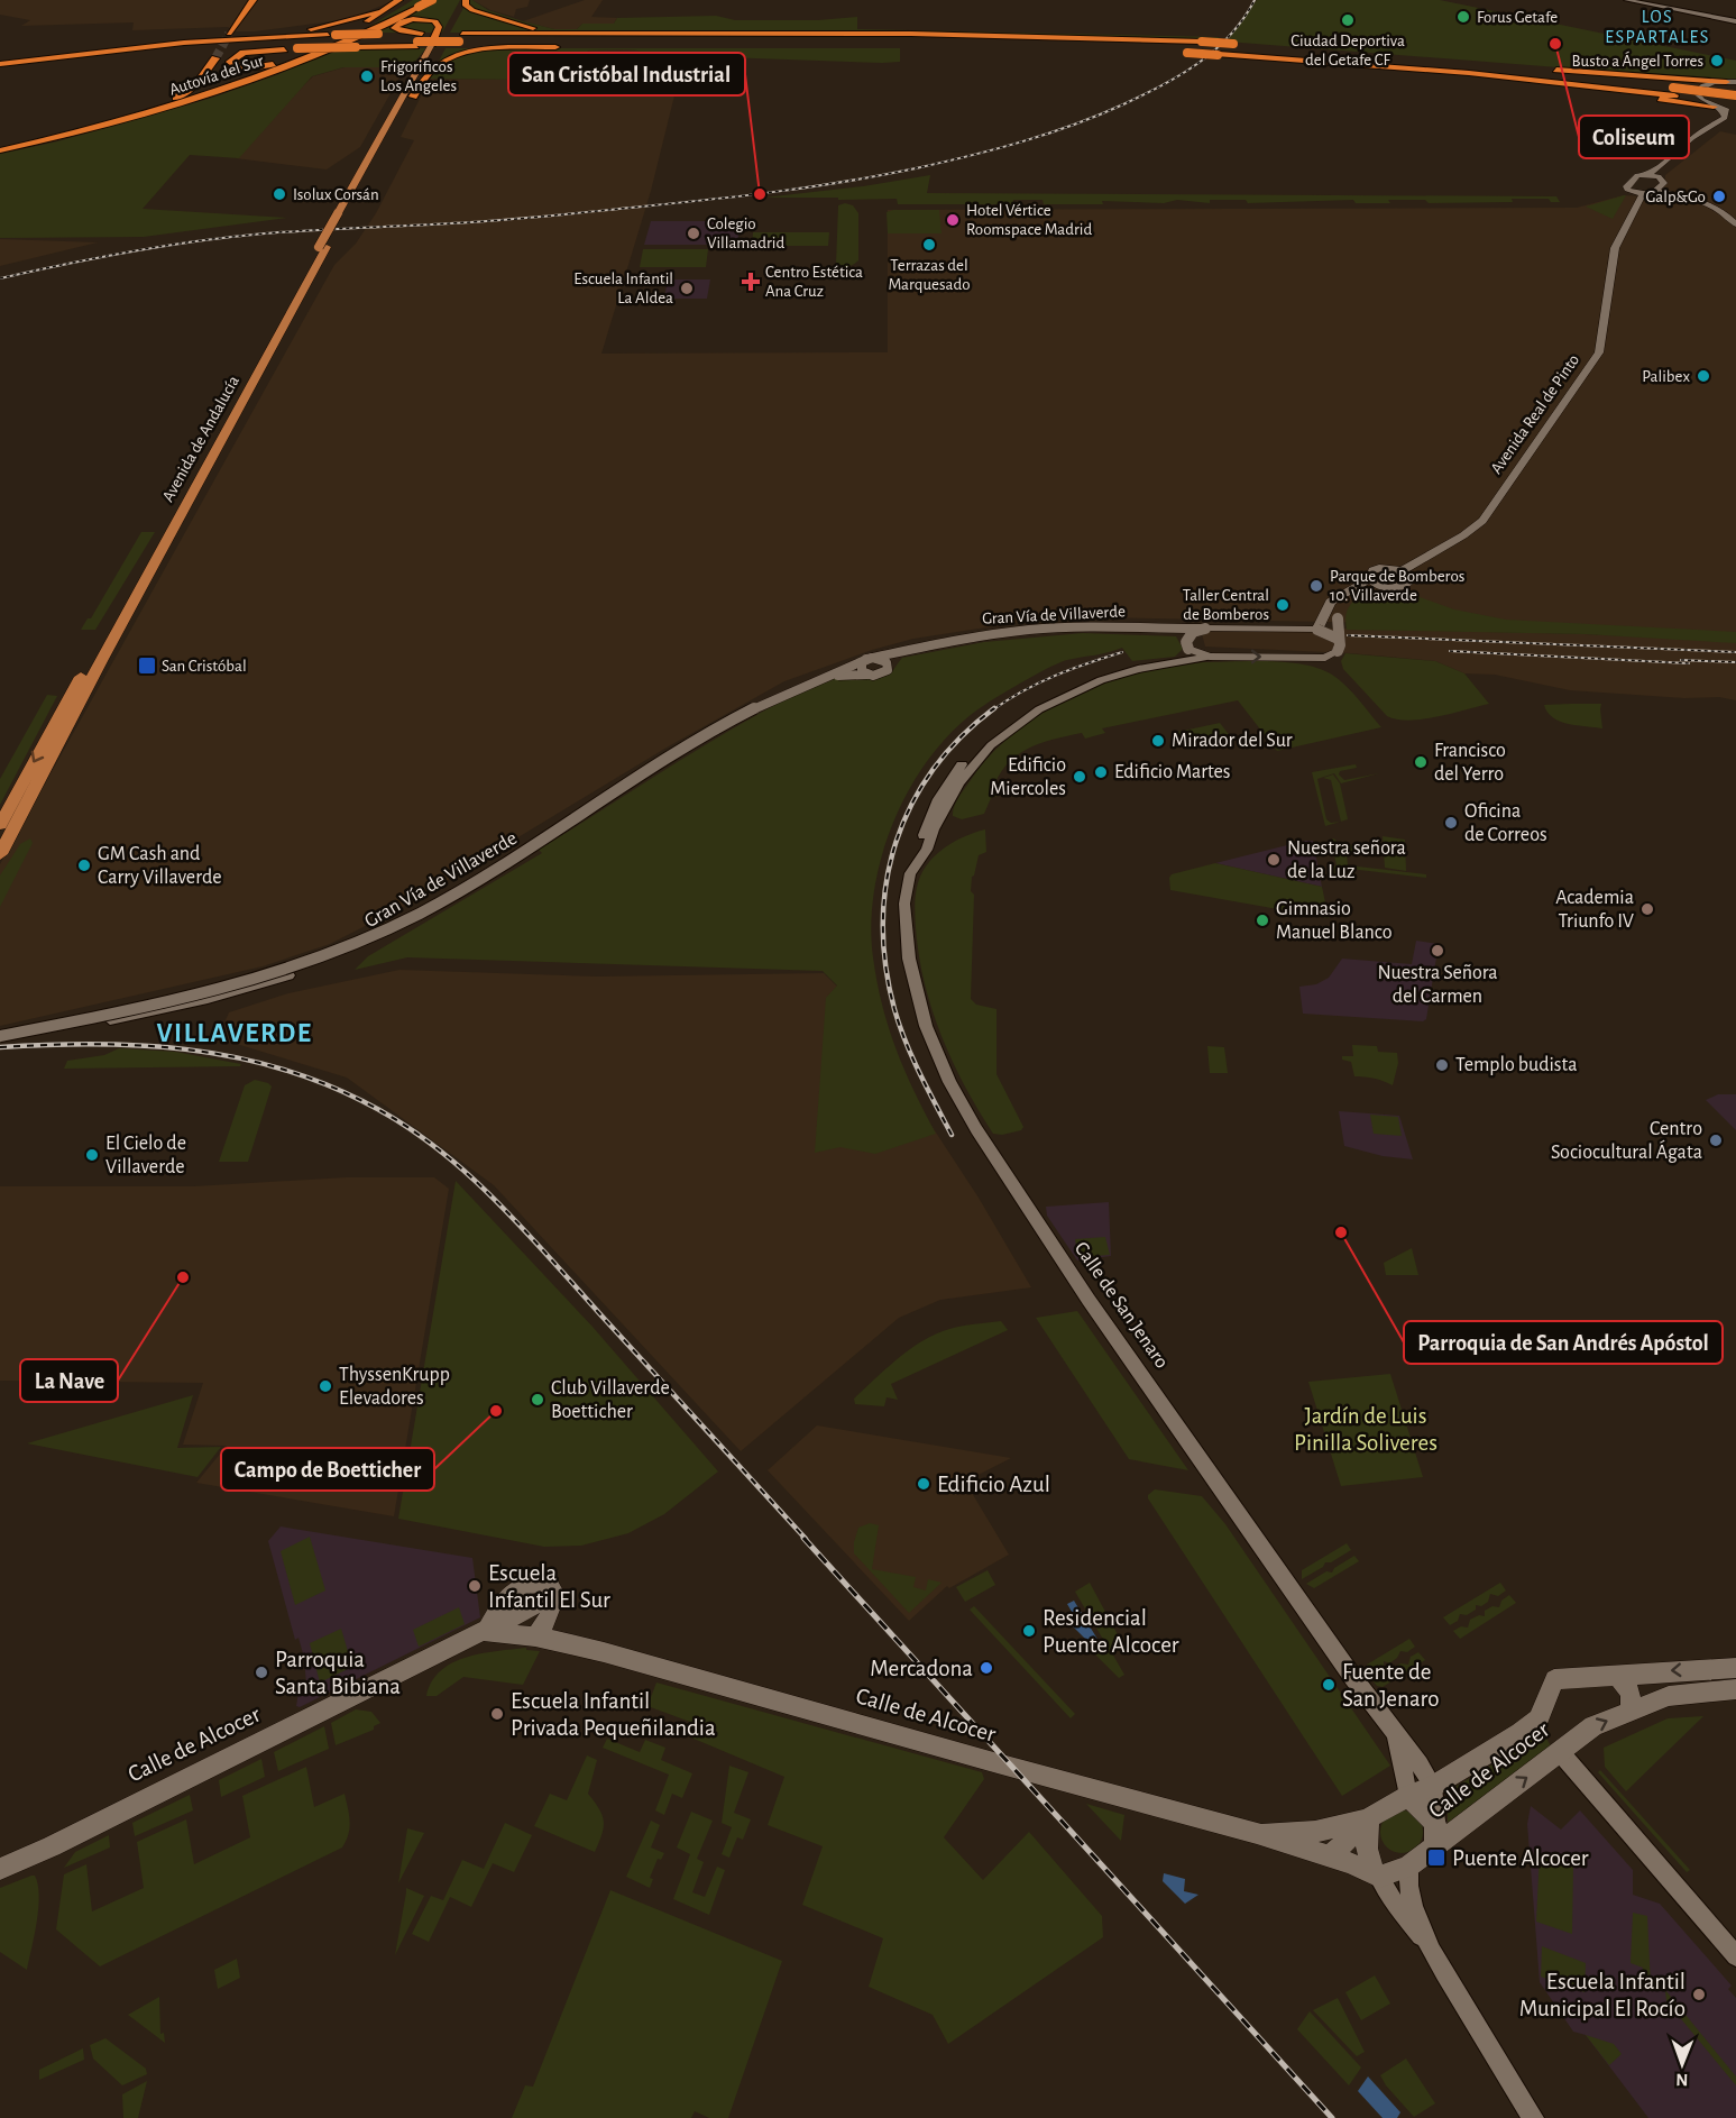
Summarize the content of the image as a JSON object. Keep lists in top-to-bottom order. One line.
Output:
{"streets":{"highway":["Autovía del Sur"],"main road":["Avenida Real de Pinto","Avenida de Andalucía","Gran Vía de Villaverde","Calle de Alcocer"],"street":["Calle de San Jenaro"]},"crossings":[["Gran Vía de Villaverde","Calle de San Jenaro"],["Calle de San Jenaro","Calle de Alcocer"]],"districts":["LOS ESPARTALES","VILLAVERDE"],"parks":["Jardín de Luis Pinilla Soliveres"],"places":{"other":["Forus Getafe","Ciudad Deportiva del Getafe CF","Coliseum","Busto a Ángel Torres","Frigorificos Los Angeles","Isolux Corsán","San Cristóbal Industrial","Galp&Go","Hotel Vértice Roomspace Madrid","Colegio Villamadrid","Terrazas del Marquesado","Escuela Infantil La Aldea","Palibex","Parque de Bomberos 10. Villaverde","Taller Central de Bomberos","Mirador del Sur","Francisco del Yerro","Edificio Martes","Edificio Miercoles","Oficina de Correos","Nuestra señora de la Luz","GM Cash and Carry Villaverde","Academia Triunfo IV","Gimnasio Manuel Blanco","Nuestra Señora del Carmen","Templo budista","Centro Sociocultural Ágata","El Cielo de Villaverde","Parroquia de San Andrés Apóstol","La Nave","ThyssenKrupp Elevadores","Club Villaverde Boetticher","Campo de Boetticher","Edificio Azul","Escuela Infantil El Sur","Residencial Puente Alcocer","Mercadona","Parroquia Santa Bibiana","Fuente de San Jenaro","Escuela Infantil Privada Pequeñilandia","Escuela Infantil Municipal El Rocío"],"health":["Centro Estética Ana Cruz"],"transit":["San Cristóbal","Puente Alcocer"]},"north":"bottom"}
